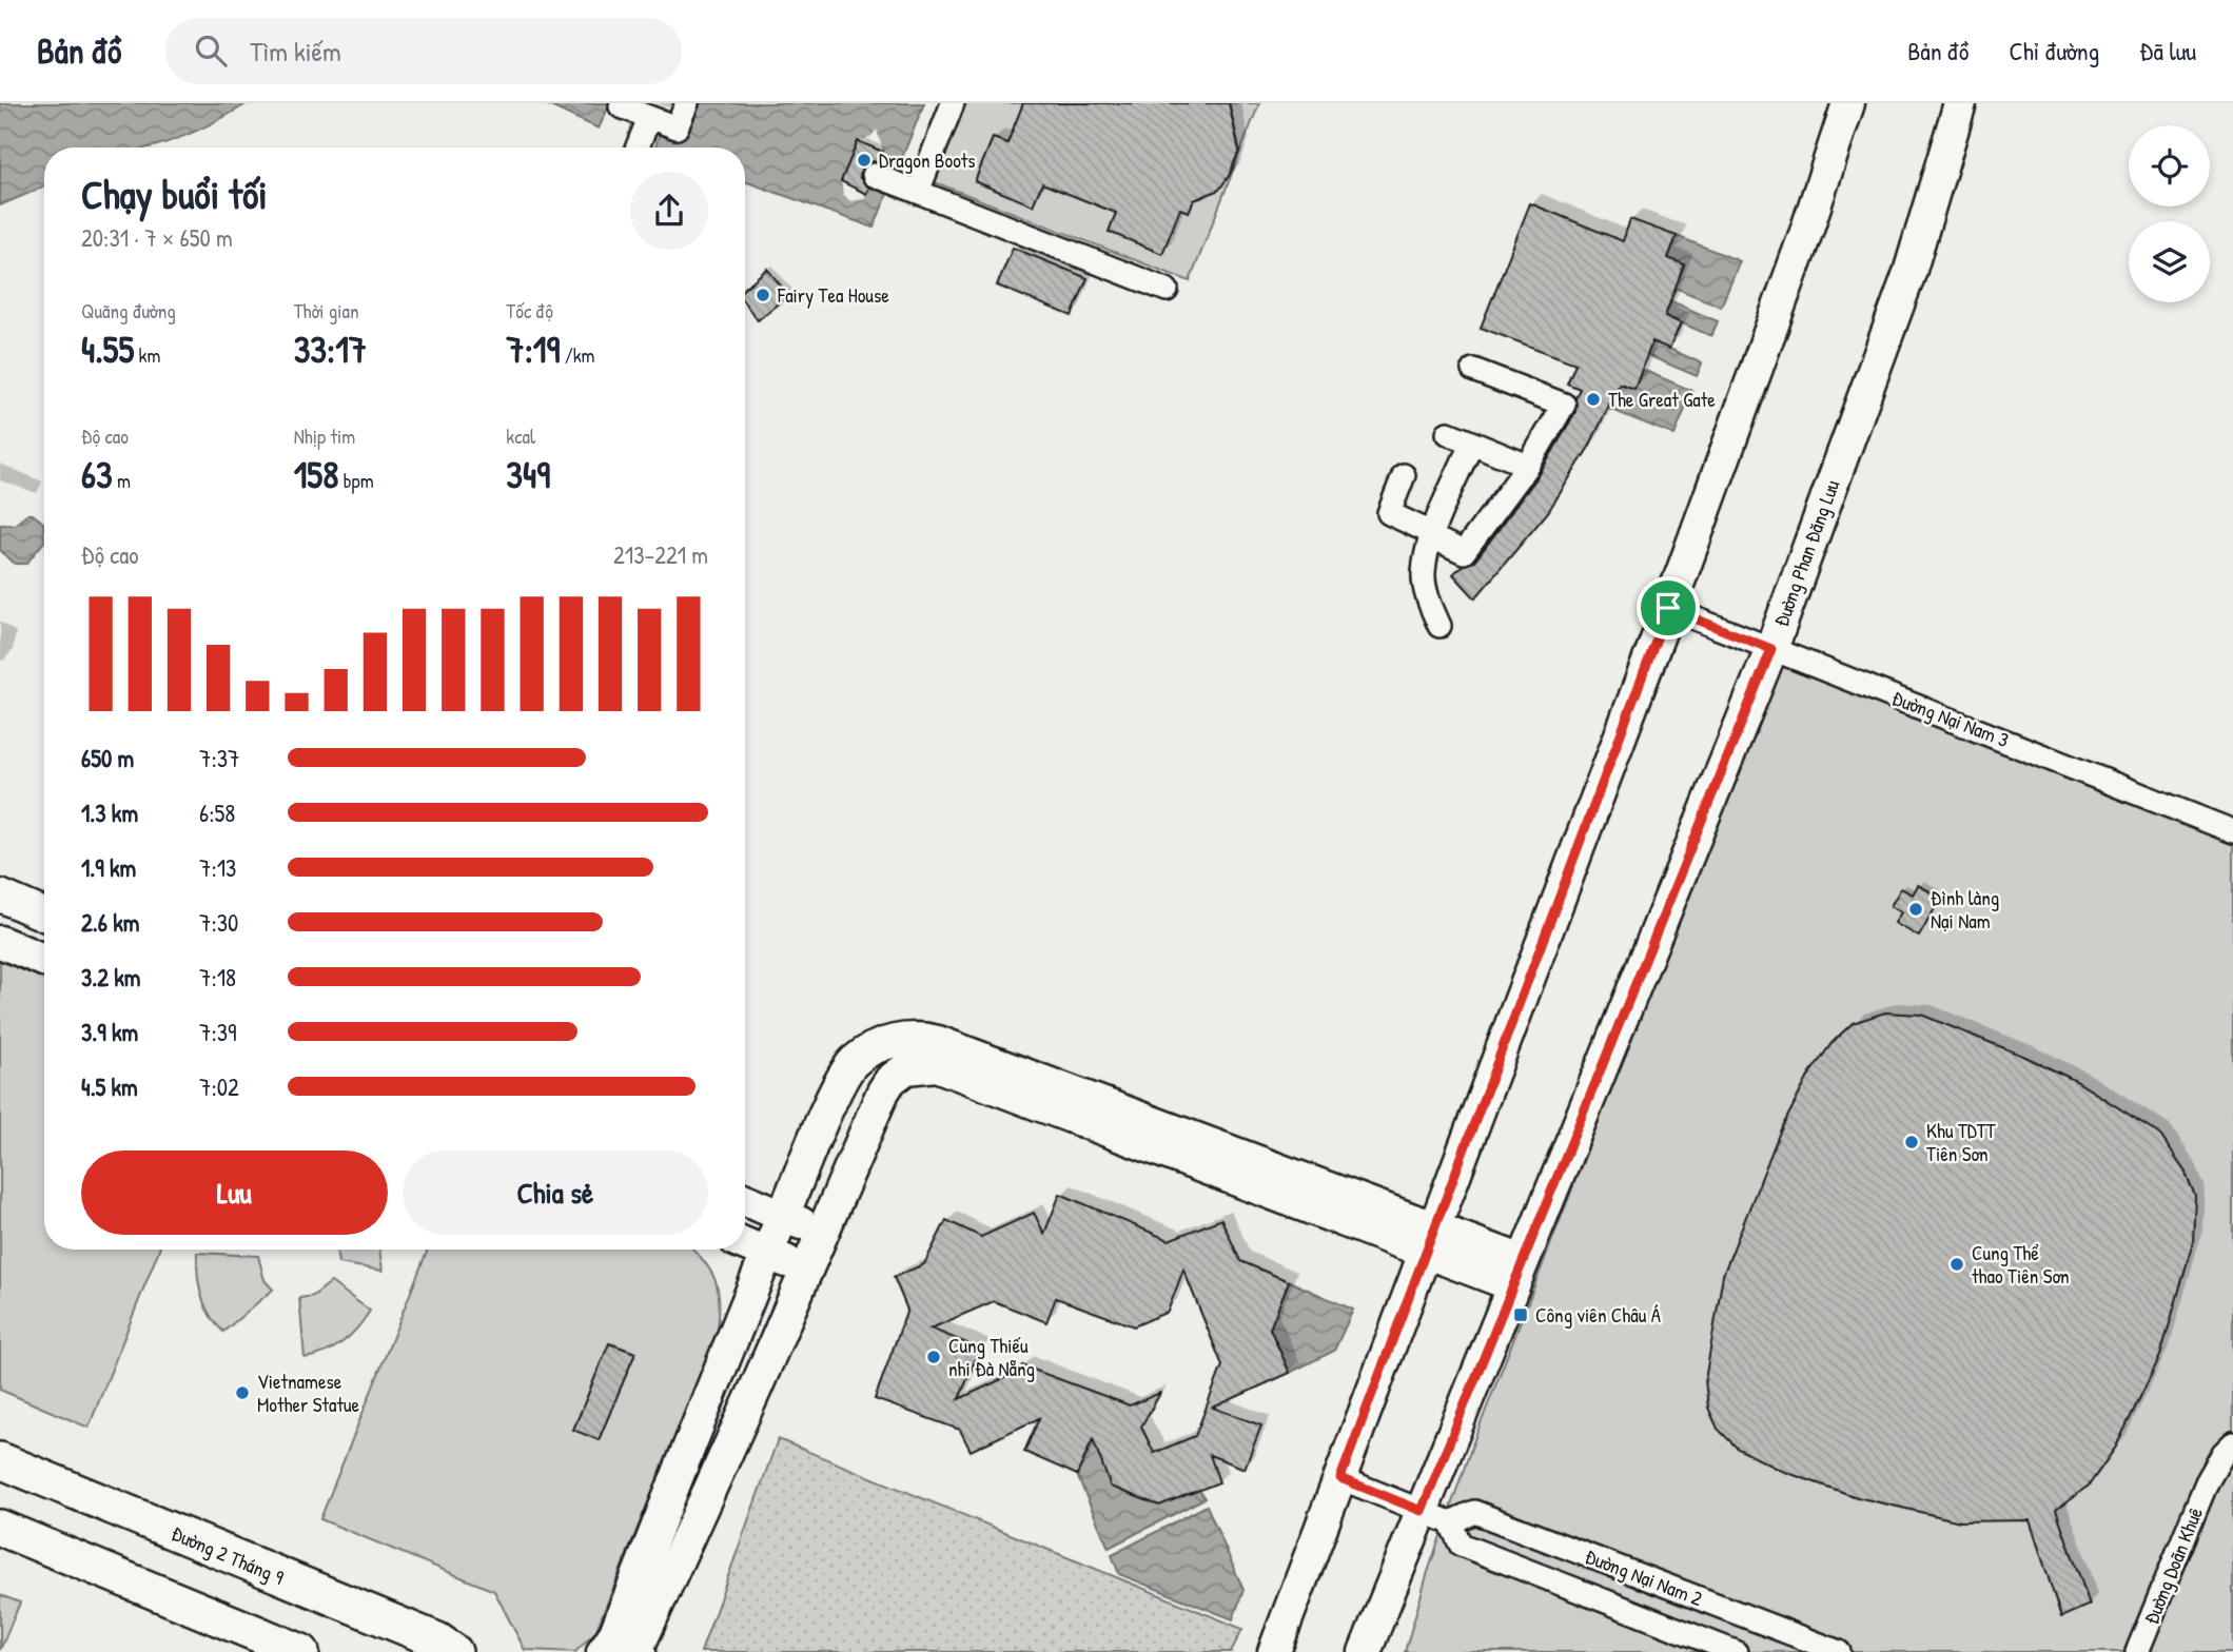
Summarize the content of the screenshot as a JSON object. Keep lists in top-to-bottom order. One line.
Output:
{"streets":{"main road":["Đường 2 Tháng 9"],"street":["Đường Phan Đăng Lưu","Đường Nại Nam 3","Đường Doãn Khuê","Đường Nại Nam 2"]},"crossings":[["Đường Phan Đăng Lưu","Đường Nại Nam 3"],["Đường Phan Đăng Lưu","Đường Nại Nam 2"]],"places":{"other":["Dragon Boots","Fairy Tea House","The Great Gate","Đình làng Nại Nam","Khu TDTT Tiên Sơn","Cung Thể thao Tiên Sơn","Cung Thiếu nhi Đà Nẵng","Vietnamese Mother Statue"],"transit":["Công viên Châu Á"]},"page":{"header":"Bản đồ","search":"Tìm kiếm","nav":["Bản đồ","Chỉ đường","Đã lưu"],"heading":["Chạy buổi tối","20:31 · 7 × 650 m"],"stats":[["Quãng đường","4.55 km"],["Thời gian","33:17"],["Tốc độ","7:19 /km"],["Độ cao","63 m"],["Nhịp tim","158 bpm"],["kcal","349"]],"chart":["Độ cao","213–221 m"],"list":[{"name":"650 m","note":"7:37"},{"name":"1.3 km","note":"6:58"},{"name":"1.9 km","note":"7:13"},{"name":"2.6 km","note":"7:30"},{"name":"3.2 km","note":"7:18"},{"name":"3.9 km","note":"7:39"},{"name":"4.5 km","note":"7:02"}],"buttons":["Lưu","Chia sẻ"]}}
